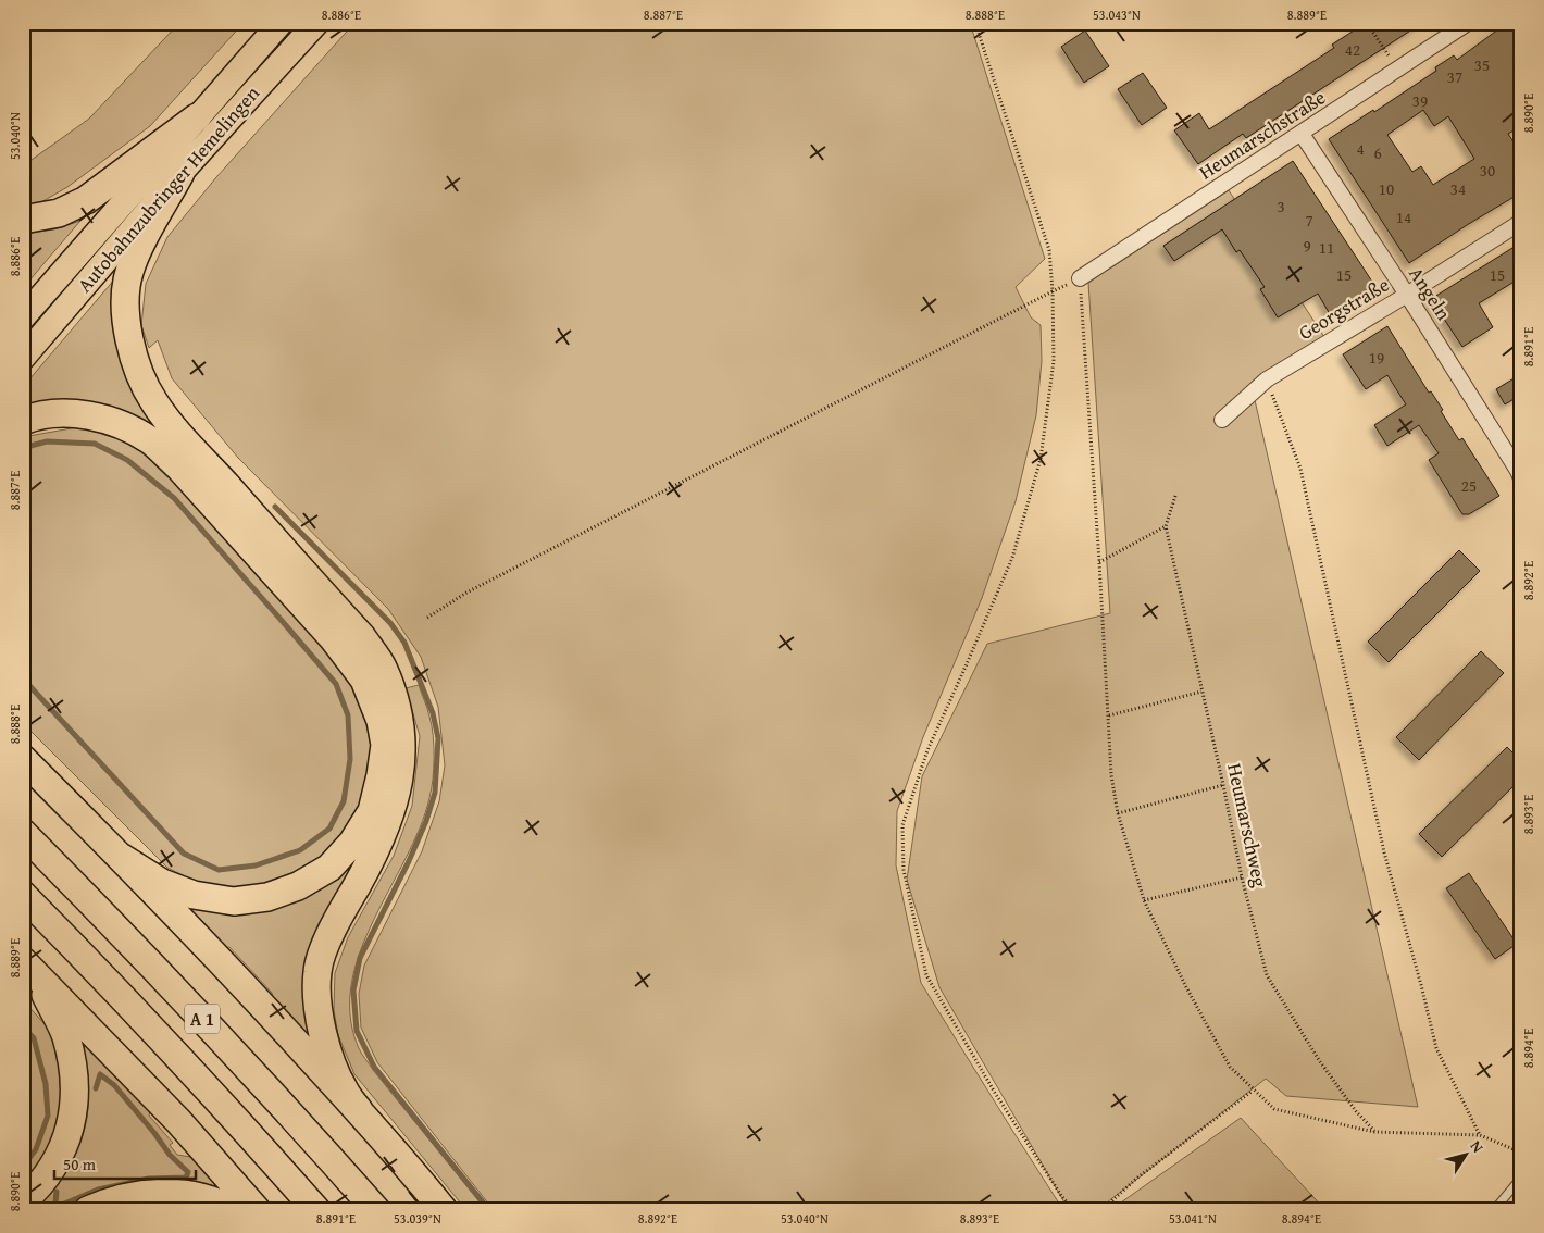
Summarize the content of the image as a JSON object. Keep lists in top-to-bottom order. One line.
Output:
{"streets":{"highway":["Autobahnzubringer Hemelingen","A 1"],"street":["Heumarschstraße","Angeln","Georgstraße"],"path":["Heumarschweg"]},"crossings":[["Heumarschstraße","Angeln"],["Angeln","Georgstraße"]],"house_numbers":["42","35","37","39","4","6","30","10","34","3","14","7","9","11","15","15","19","25"],"scale_bar":"50 m","north":"top right","coordinates":["8.886°E","8.887°E","8.888°E","53.043°N","8.889°E","8.890°E","53.040°N","8.891°E","8.892°E","8.893°E","8.894°E","53.039°N","53.041°N"]}
